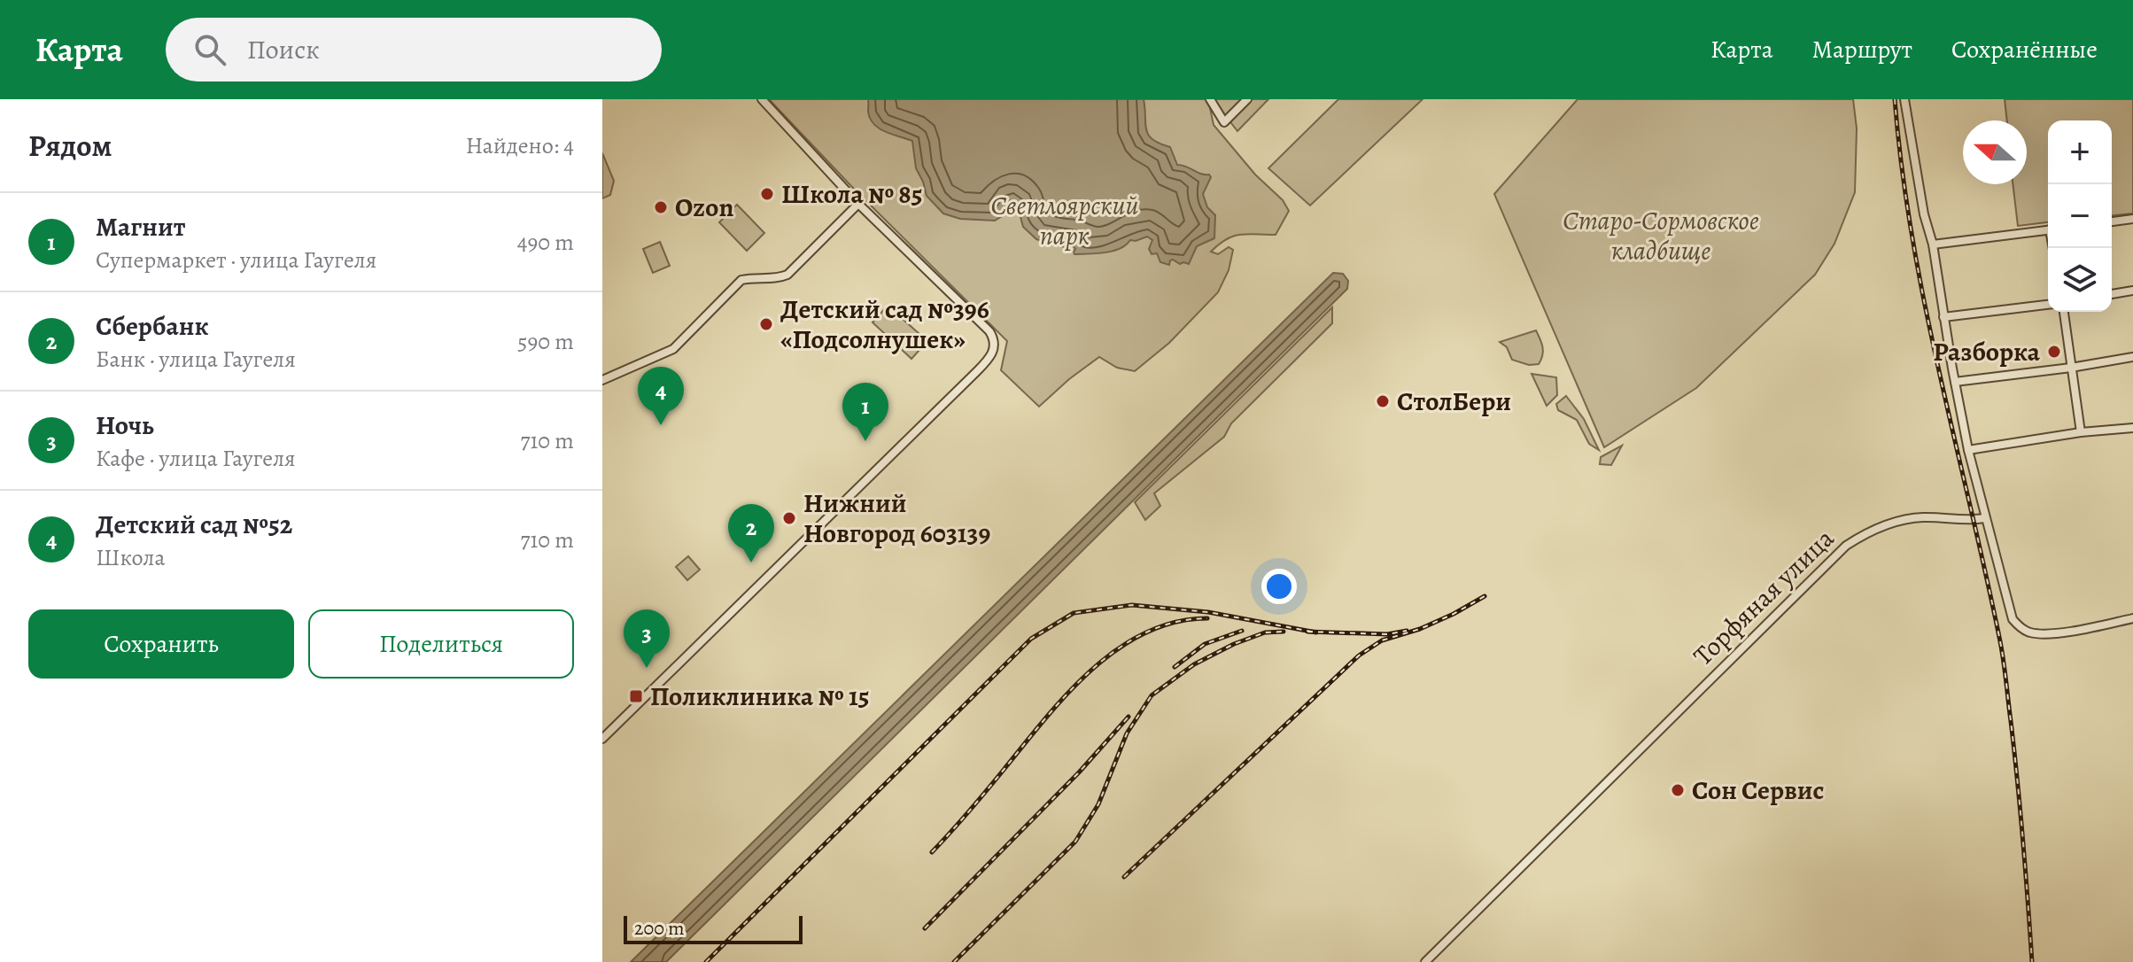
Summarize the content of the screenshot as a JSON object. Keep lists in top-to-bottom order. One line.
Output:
{"streets":{"street":["Торфяная улица"]},"parks":["Светлоярский парк","Старо-Сормовское кладбище"],"places":{"other":["Школа № 85","Ozon","Детский сад №396 «Подсолнушек»","Разборка","СтолБери","Нижний Новгород 603139","Сон Сервис"],"transit":["Поликлиника № 15"]},"scale_bar":"200 m","north":"left","page":{"header":"Карта","search":"Поиск","nav":["Карта","Маршрут","Сохранённые"],"heading":["Рядом","Найдено: 4"],"map_buttons":["+","−"],"list":[{"mark":"1","name":"Магнит","note":"Супермаркет · улица Гаугеля","value":"490 m"},{"mark":"2","name":"Сбербанк","note":"Банк · улица Гаугеля","value":"590 m"},{"mark":"3","name":"Ночь","note":"Кафе · улица Гаугеля","value":"710 m"},{"mark":"4","name":"Детский сад №52","note":"Школа","value":"710 m"}],"pins":["4","1","2","3"],"buttons":["Сохранить","Поделиться"],"scale":"200 m"}}
